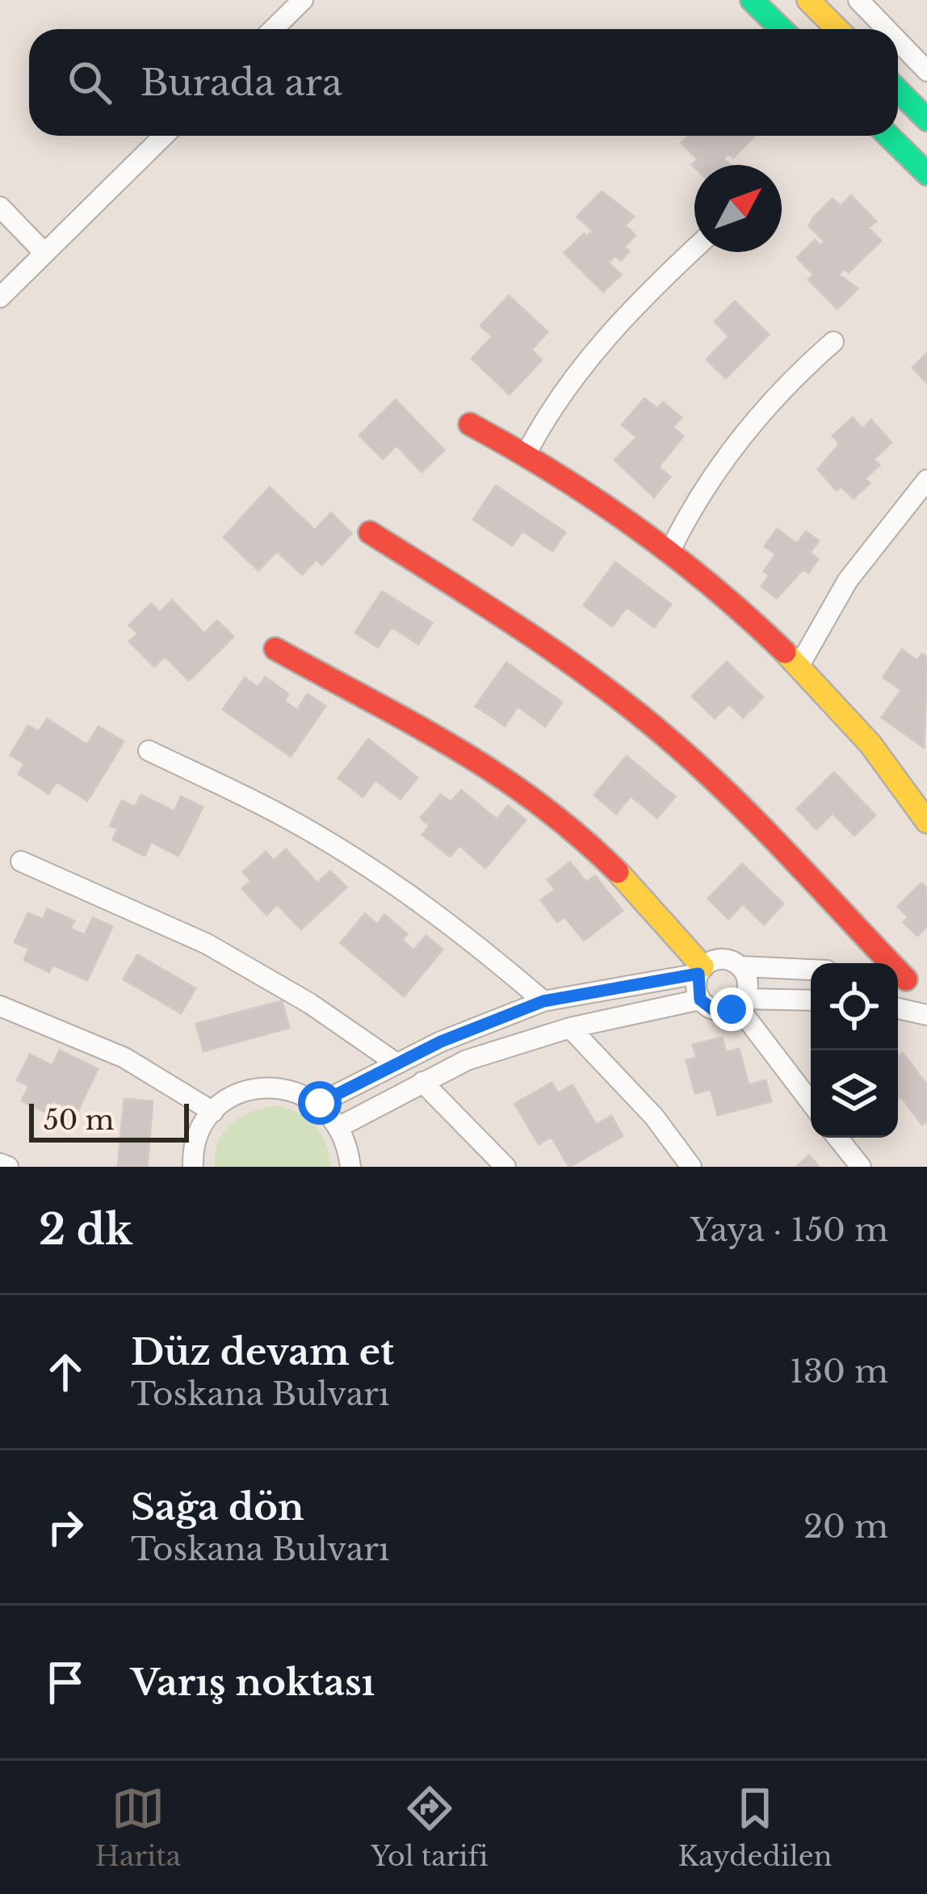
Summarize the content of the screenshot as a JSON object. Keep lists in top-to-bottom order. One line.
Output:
{"scale_bar":"50 m","north":"top right","page":{"search":"Burada ara","scale":"50 m","heading":["2 dk","Yaya · 150 m"],"list":[["Düz devam et","Toskana Bulvarı","130 m"],["Sağa dön","Toskana Bulvarı","20 m"],"Varış noktası"],"nav":["Harita","Yol tarifi","Kaydedilen"]}}
